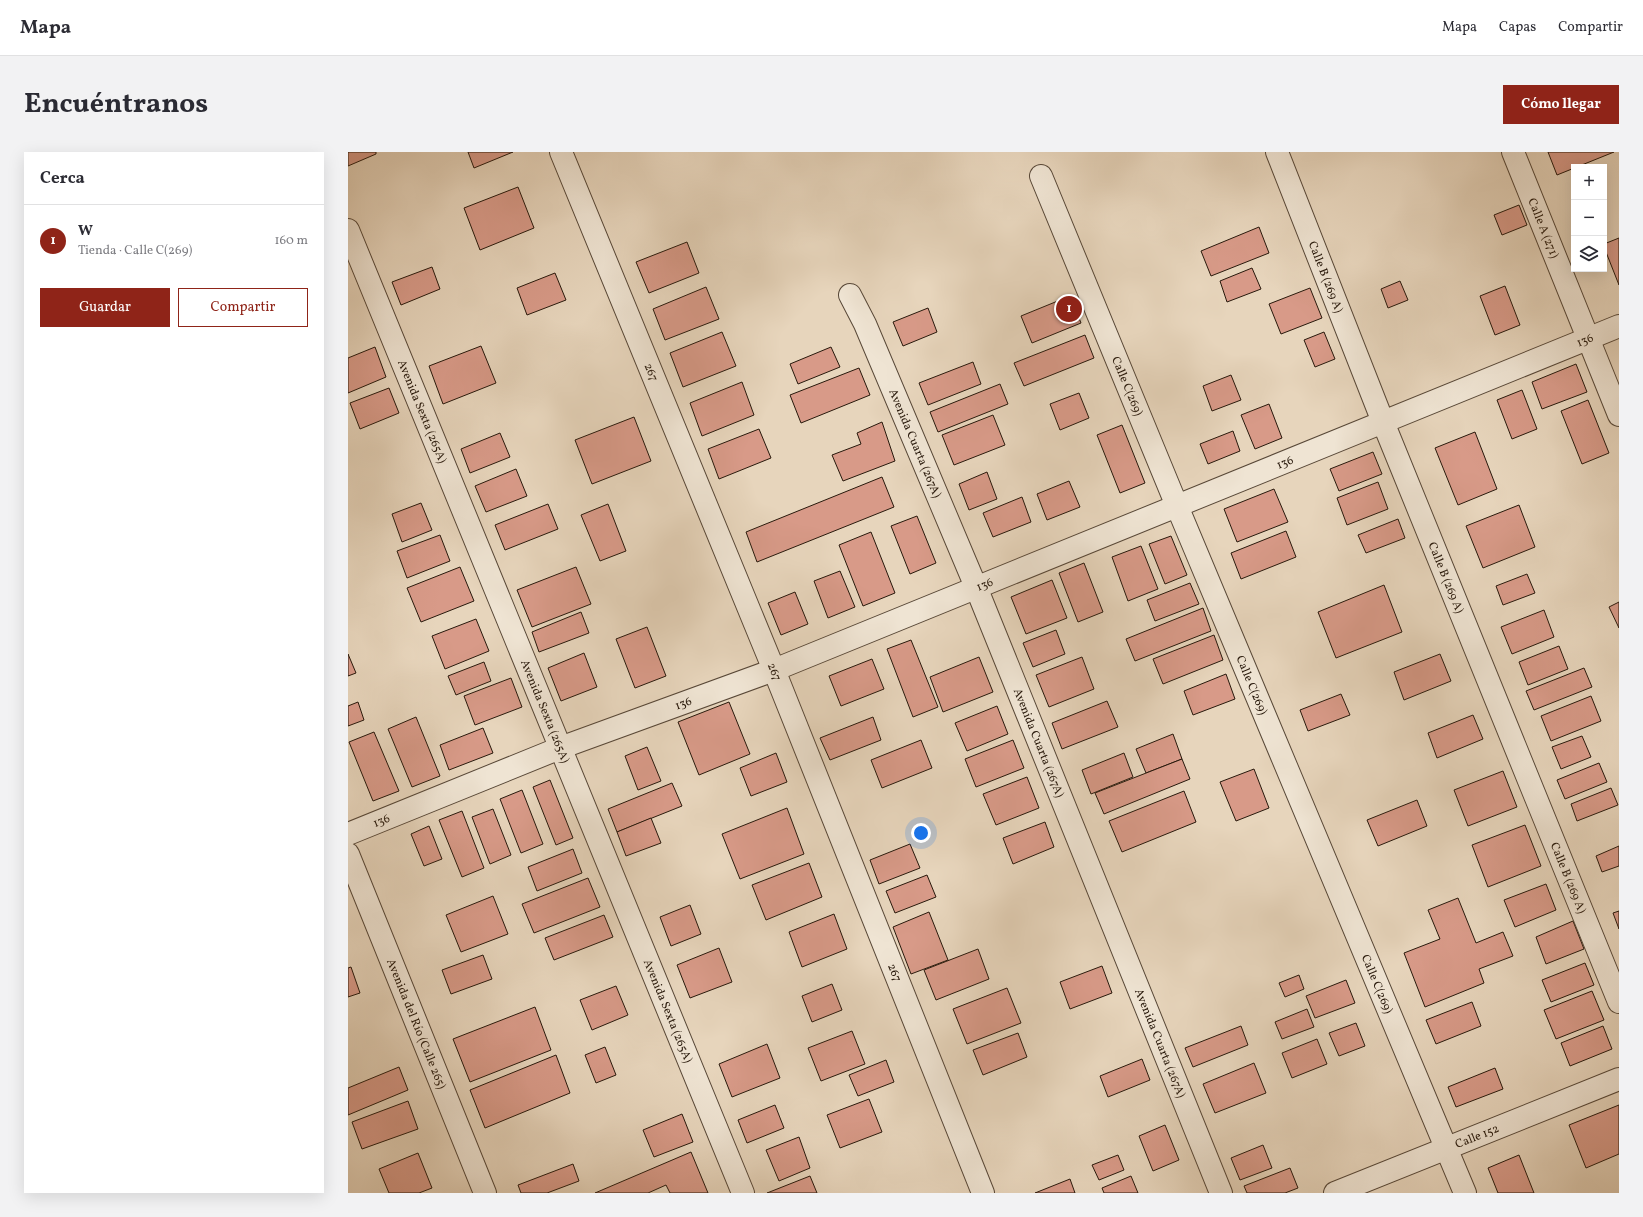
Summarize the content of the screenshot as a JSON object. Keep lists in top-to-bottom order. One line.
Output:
{"streets":{"street":["Calle A (271)","Calle B (269 A)","136","267","Calle C(269)","Avenida Sexta (265A)","Avenida Cuarta (267A)","Avenida del Río (Calle 265)","Calle 152"]},"crossings":[["Calle A (271)","136"],["Calle B (269 A)","136"],["136","267"],["136","Calle C(269)"],["136","Avenida Sexta (265A)"],["136","Avenida Cuarta (267A)"],["Calle C(269)","Calle 152"]],"page":{"header":"Mapa","nav":["Mapa","Capas","Compartir"],"title":"Encuéntranos","buttons":["Cómo llegar",["Guardar","Compartir"]],"heading":"Cerca","map_buttons":["+","−"],"list":[{"mark":"1","name":"W","note":"Tienda · Calle C(269)","value":"160 m"}],"pins":"1"}}
